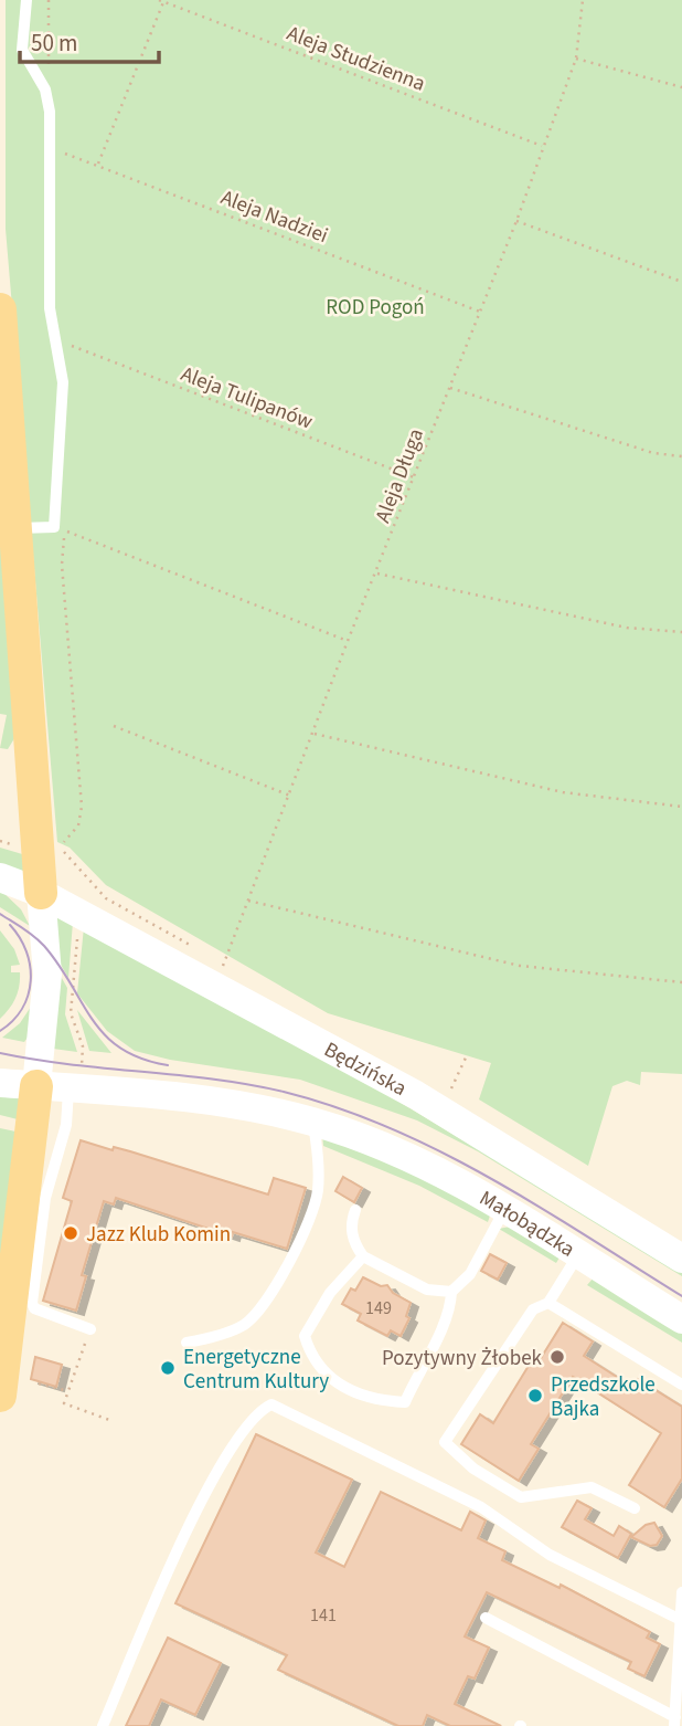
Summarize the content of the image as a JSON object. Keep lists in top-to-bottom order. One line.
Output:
{"streets":{"street":["Będzińska","Małobądzka"],"path":["Aleja Studzienna","Aleja Nadziei","Aleja Tulipanów","Aleja Długa"]},"crossings":[["Aleja Studzienna","Aleja Długa"],["Aleja Nadziei","Aleja Długa"],["Aleja Tulipanów","Aleja Długa"]],"parks":["ROD Pogoń"],"places":["Jazz Klub Komin","Pozytywny Żłobek","Energetyczne Centrum Kultury","Przedszkole Bajka"],"house_numbers":["149","141"],"scale_bar":"50 m"}
